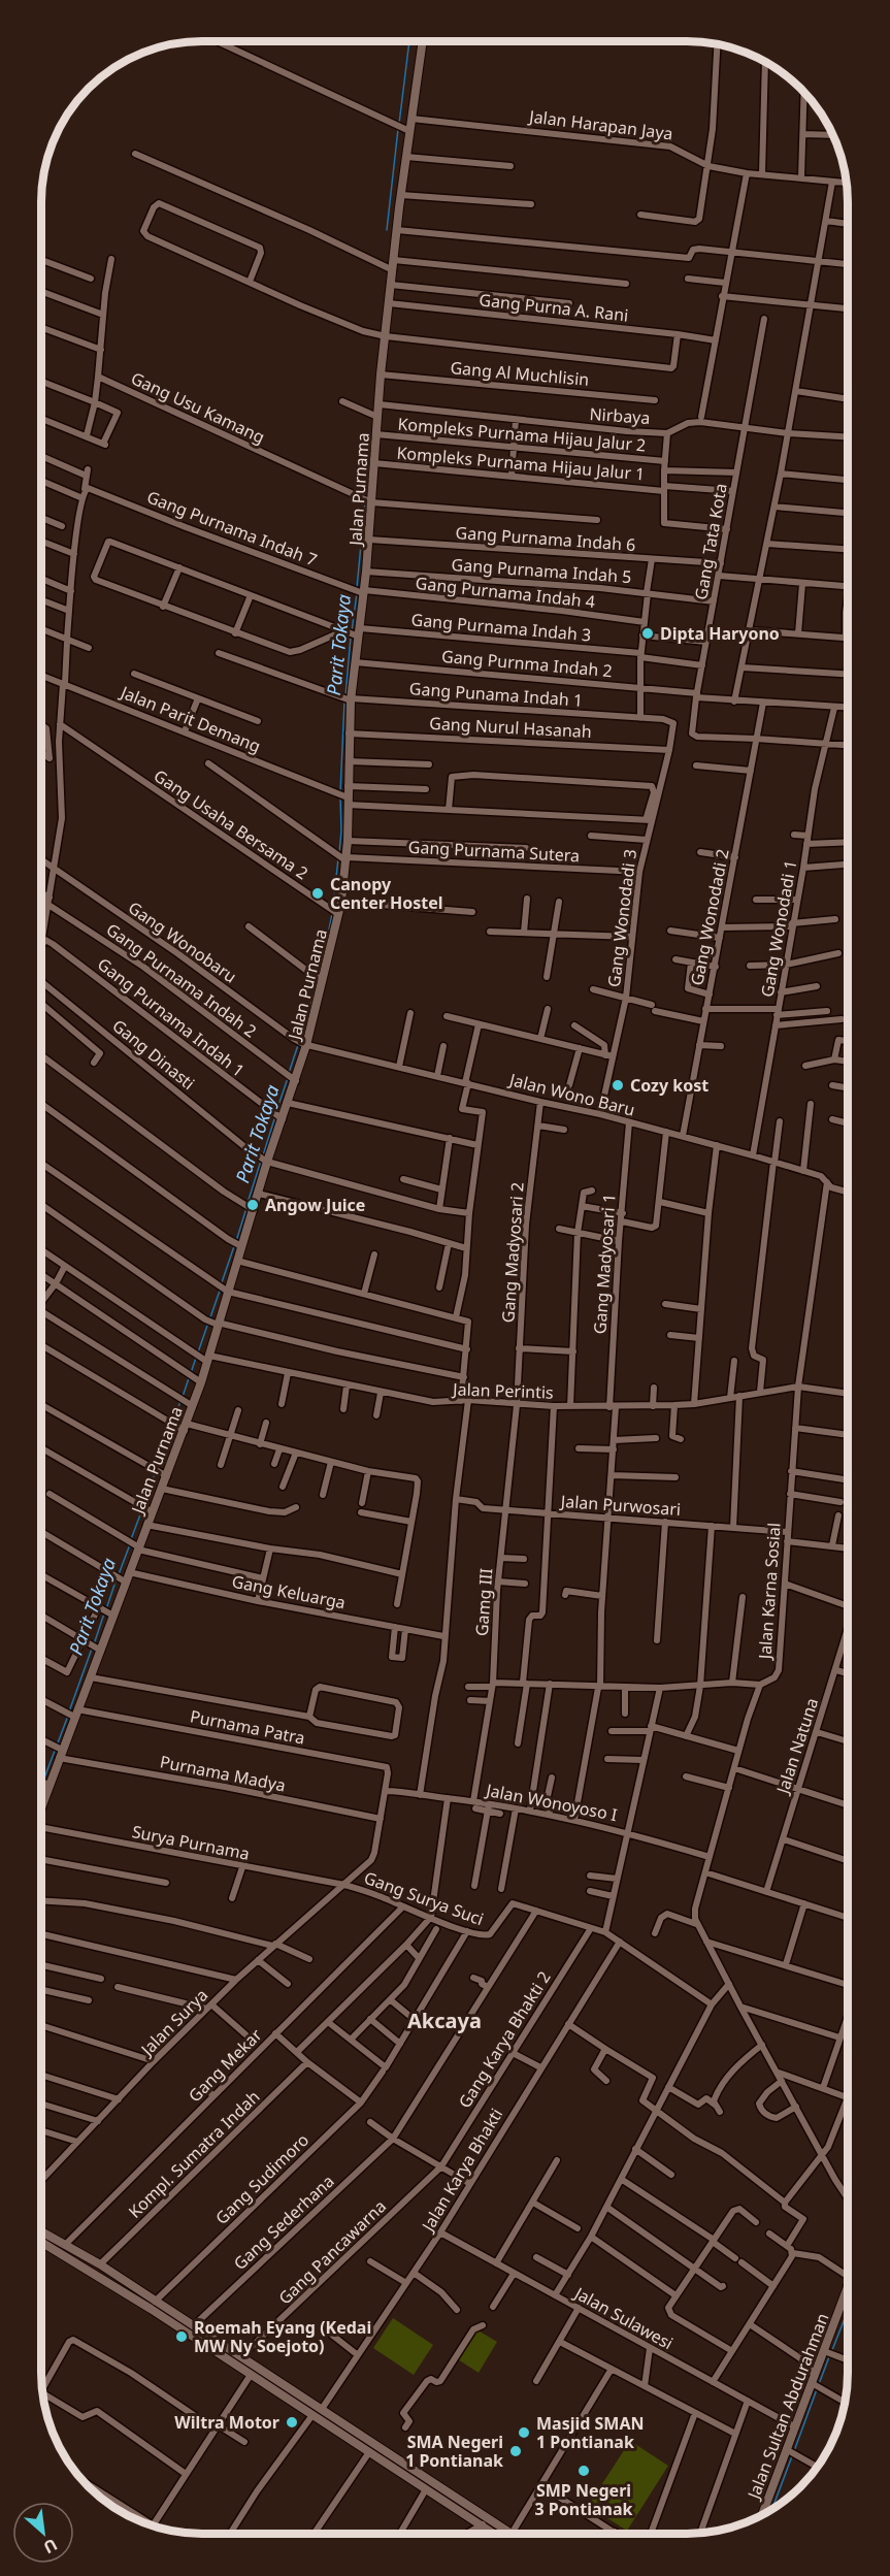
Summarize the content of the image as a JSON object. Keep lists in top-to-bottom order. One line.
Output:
{"streets":{"street":["Jalan Harapan Jaya","Gang Purna A. Rani","Gang Al Muchlisin","Gang Usu Kamang","Nirbaya","Kompleks Purnama Hijau Jalur 2","Kompleks Purnama Hijau Jalur 1","Jalan Purnama","Gang Purnama Indah 7","Gang Purnama Indah 6","Gang Tata Kota","Gang Purnama Indah 5","Gang Purnama Indah 4","Gang Purnama Indah 3","Gang Purnma Indah 2","Gang Punama Indah 1","Jalan Parit Demang","Gang Nurul Hasanah","Gang Usaha Bersama 2","Gang Purnama Sutera","Gang Wonodadi 2","Gang Wonodadi 3","Gang Wonodadi 1","Gang Wonobaru","Gang Purnama Indah 2","Gang Purnama Indah 1","Gang Dinasti","Jalan Wono Baru","Gang Madyosari 2","Gang Madyosari 1","Jalan Perintis","Jalan Purwosari","Jalan Karna Sosial","Gang Keluarga","Gamg III","Purnama Patra","Jalan Natuna","Purnama Madya","Jalan Wonoyoso I","Surya Purnama","Gang Surya Suci","Jalan Surya","Gang Karya Bhakti 2","Gang Mekar","Kompl. Sumatra Indah","Jalan Karya Bhakti","Gang Sudimoro","Gang Sederhana","Gang Pancawarna","Jalan Sulawesi","Jalan Sultan Abdurahman"]},"crossings":[["Jalan Harapan Jaya","Jalan Purnama"],["Gang Purna A. Rani","Jalan Purnama"],["Gang Al Muchlisin","Jalan Purnama"],["Gang Usu Kamang","Jalan Purnama"],["Nirbaya","Jalan Purnama"],["Nirbaya","Gang Tata Kota"],["Kompleks Purnama Hijau Jalur 2","Jalan Purnama"],["Kompleks Purnama Hijau Jalur 1","Jalan Purnama"],["Kompleks Purnama Hijau Jalur 1","Gang Tata Kota"],["Jalan Purnama","Gang Purnama Indah 7"],["Jalan Purnama","Gang Purnama Indah 6"],["Jalan Purnama","Gang Purnama Indah 5"],["Jalan Purnama","Gang Purnama Indah 4"],["Jalan Purnama","Gang Purnama Indah 3"],["Jalan Purnama","Gang Purnma Indah 2"],["Jalan Purnama","Gang Punama Indah 1"],["Jalan Purnama","Jalan Parit Demang"],["Jalan Purnama","Gang Nurul Hasanah"],["Jalan Purnama","Gang Usaha Bersama 2"],["Jalan Purnama","Gang Purnama Sutera"],["Jalan Purnama","Gang Wonobaru"],["Jalan Purnama","Gang Purnama Indah 2"],["Jalan Purnama","Gang Purnama Indah 1"],["Jalan Purnama","Gang Dinasti"],["Jalan Purnama","Jalan Wono Baru"],["Jalan Purnama","Jalan Perintis"],["Jalan Purnama","Gang Keluarga"],["Jalan Purnama","Purnama Patra"],["Jalan Purnama","Purnama Madya"],["Gang Purnama Indah 7","Gang Purnama Indah 4"],["Gang Purnama Indah 6","Gang Tata Kota"],["Gang Tata Kota","Gang Purnama Indah 5"],["Gang Tata Kota","Gang Purnama Indah 3"],["Gang Tata Kota","Gang Purnma Indah 2"],["Gang Tata Kota","Gang Wonodadi 2"],["Gang Purnma Indah 2","Gang Wonodadi 2"],["Gang Purnma Indah 2","Gang Wonodadi 1"],["Gang Punama Indah 1","Gang Wonodadi 3"],["Jalan Parit Demang","Gang Wonodadi 3"],["Gang Nurul Hasanah","Gang Wonodadi 3"],["Gang Purnama Sutera","Gang Wonodadi 3"],["Gang Wonodadi 2","Jalan Wono Baru"],["Gang Wonodadi 3","Jalan Wono Baru"],["Gang Wonodadi 1","Jalan Wono Baru"],["Gang Wonobaru","Jalan Wono Baru"],["Jalan Wono Baru","Gang Madyosari 2"],["Jalan Wono Baru","Gang Madyosari 1"],["Jalan Wono Baru","Jalan Karna Sosial"],["Gang Madyosari 2","Jalan Perintis"],["Gang Madyosari 2","Gamg III"],["Gang Madyosari 1","Jalan Perintis"],["Gang Madyosari 1","Jalan Purwosari"],["Gang Madyosari 1","Jalan Wonoyoso I"],["Jalan Perintis","Jalan Karna Sosial"],["Jalan Perintis","Gamg III"],["Jalan Purwosari","Jalan Karna Sosial"],["Jalan Purwosari","Gamg III"],["Jalan Karna Sosial","Jalan Wonoyoso I"],["Gamg III","Jalan Wonoyoso I"],["Purnama Patra","Jalan Wonoyoso I"],["Purnama Patra","Jalan Surya"],["Purnama Madya","Jalan Surya"],["Jalan Wonoyoso I","Jalan Surya"],["Surya Purnama","Gang Surya Suci"],["Surya Purnama","Jalan Surya"],["Gang Surya Suci","Jalan Surya"],["Gang Surya Suci","Gang Karya Bhakti 2"],["Gang Surya Suci","Gang Mekar"],["Gang Surya Suci","Jalan Karya Bhakti"],["Gang Surya Suci","Gang Sudimoro"],["Gang Surya Suci","Gang Sederhana"],["Gang Karya Bhakti 2","Gang Pancawarna"],["Jalan Karya Bhakti","Jalan Sulawesi"],["Jalan Sulawesi","Jalan Sultan Abdurahman"]],"districts":["Akcaya"],"water":["Parit Tokaya"],"places":["Dipta Haryono","Canopy Center Hostel","Cozy kost","Angow Juice","Roemah Eyang (Kedai MW Ny Soejoto)","Wiltra Motor","Masjid SMAN 1 Pontianak","SMA Negeri 1 Pontianak","SMP Negeri 3 Pontianak"],"north":"bottom right"}
